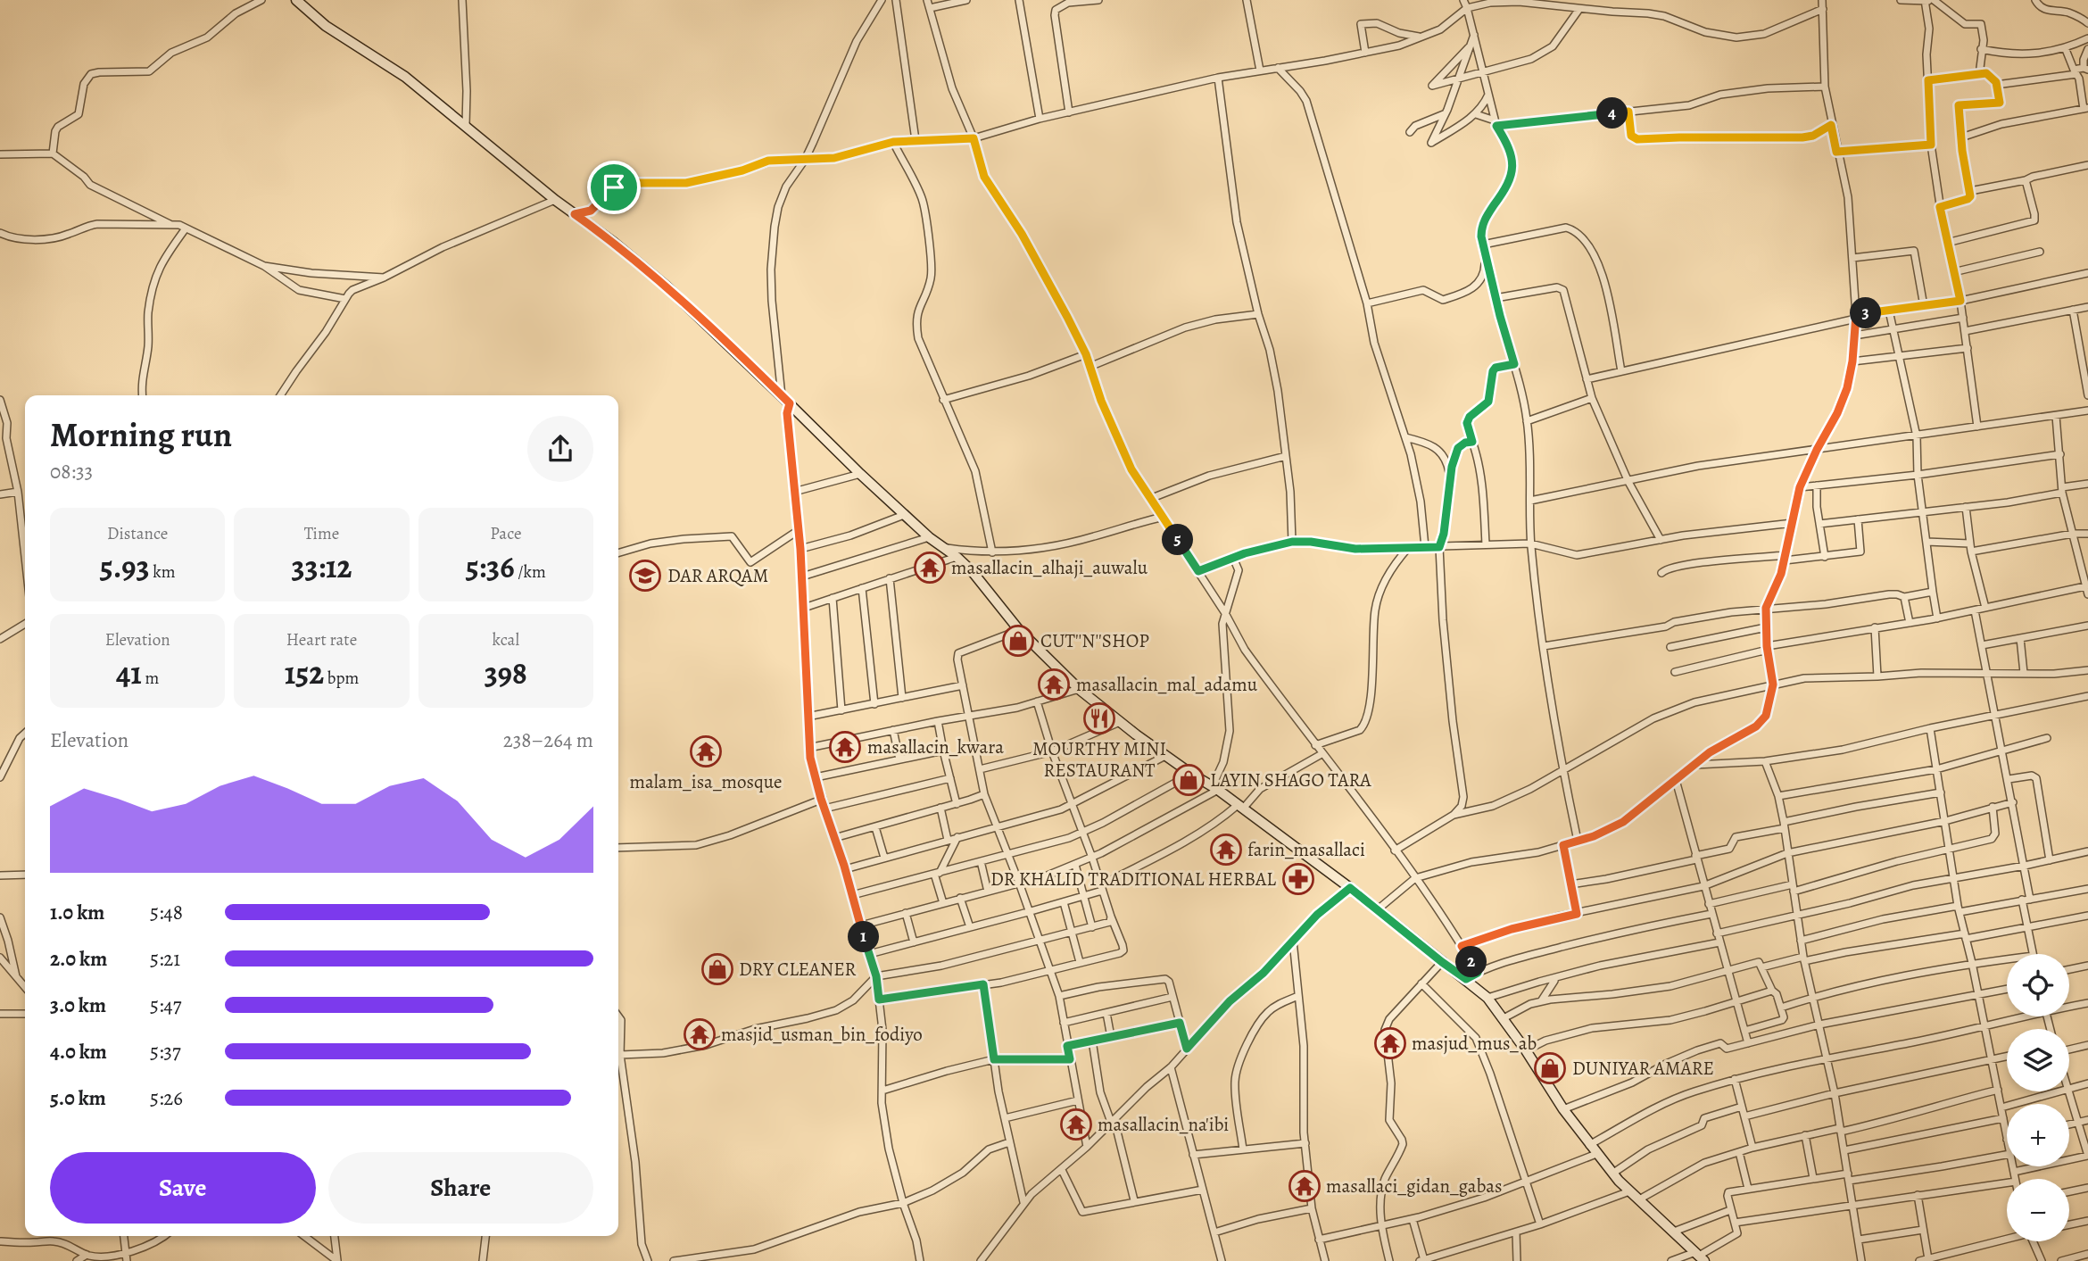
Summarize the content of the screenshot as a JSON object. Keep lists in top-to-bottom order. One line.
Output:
{"places":{"temple":["masallacin_alhaji_auwalu","masallacin_mal_adamu","masallacin_kwara","malam_isa_mosque","farin_masallaci","masjid_usman_bin_fodiyo","masjud_mus_ab","masallacin_na'ibi","masallaci_gidan_gabas"],"school or university":["DAR ARQAM"],"shop":["CUT''N''SHOP","LAYIN SHAGO TARA","DRY CLEANER","DUNIYAR AMARE"],"restaurant":["MOURTHY MINI RESTAURANT"],"pharmacy":["DR KHALID TRADITIONAL HERBAL"]},"page":{"pins":["4","3","5","1","2"],"heading":["Morning run","08:33"],"stats":[["Distance","5.93 km"],["Time","33:12"],["Pace","5:36 /km"],["Elevation","41 m"],["Heart rate","152 bpm"],["kcal","398"]],"chart":["Elevation","238–264 m"],"list":[{"name":"1.0 km","note":"5:48"},{"name":"2.0 km","note":"5:21"},{"name":"3.0 km","note":"5:47"},{"name":"4.0 km","note":"5:37"},{"name":"5.0 km","note":"5:26"}],"map_buttons":["+","−"],"buttons":["Save","Share"]}}
